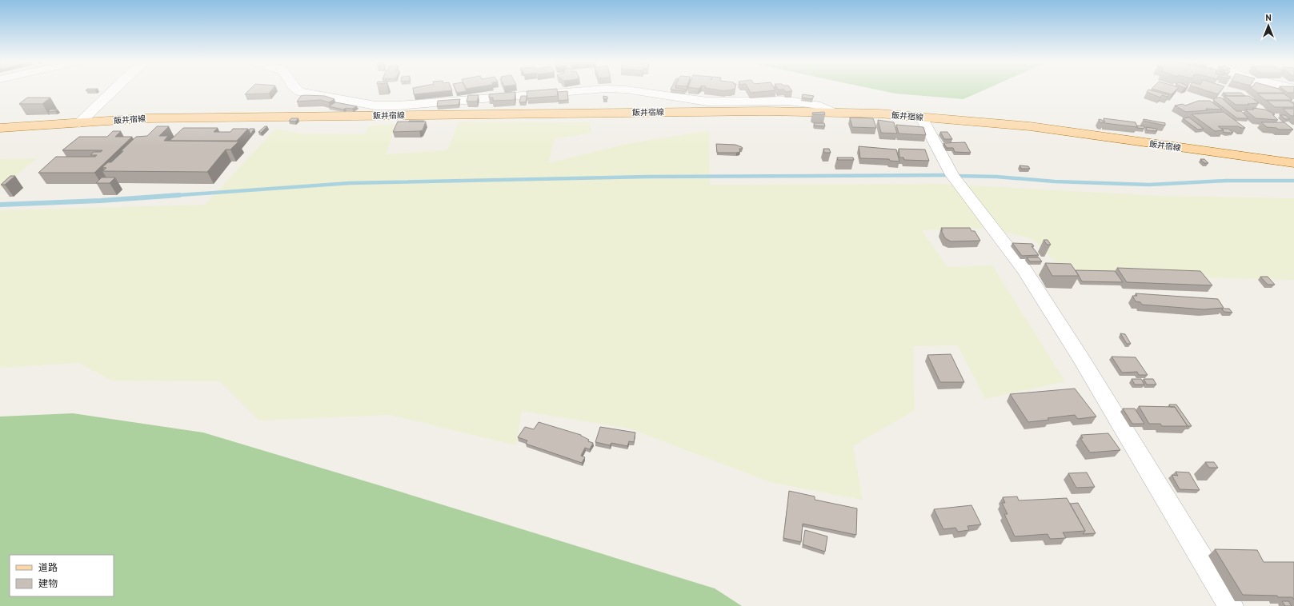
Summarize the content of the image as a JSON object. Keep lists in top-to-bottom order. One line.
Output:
{"streets":{"main road":["飯井宿線"]},"legend":["道路","建物"],"north":"top"}
